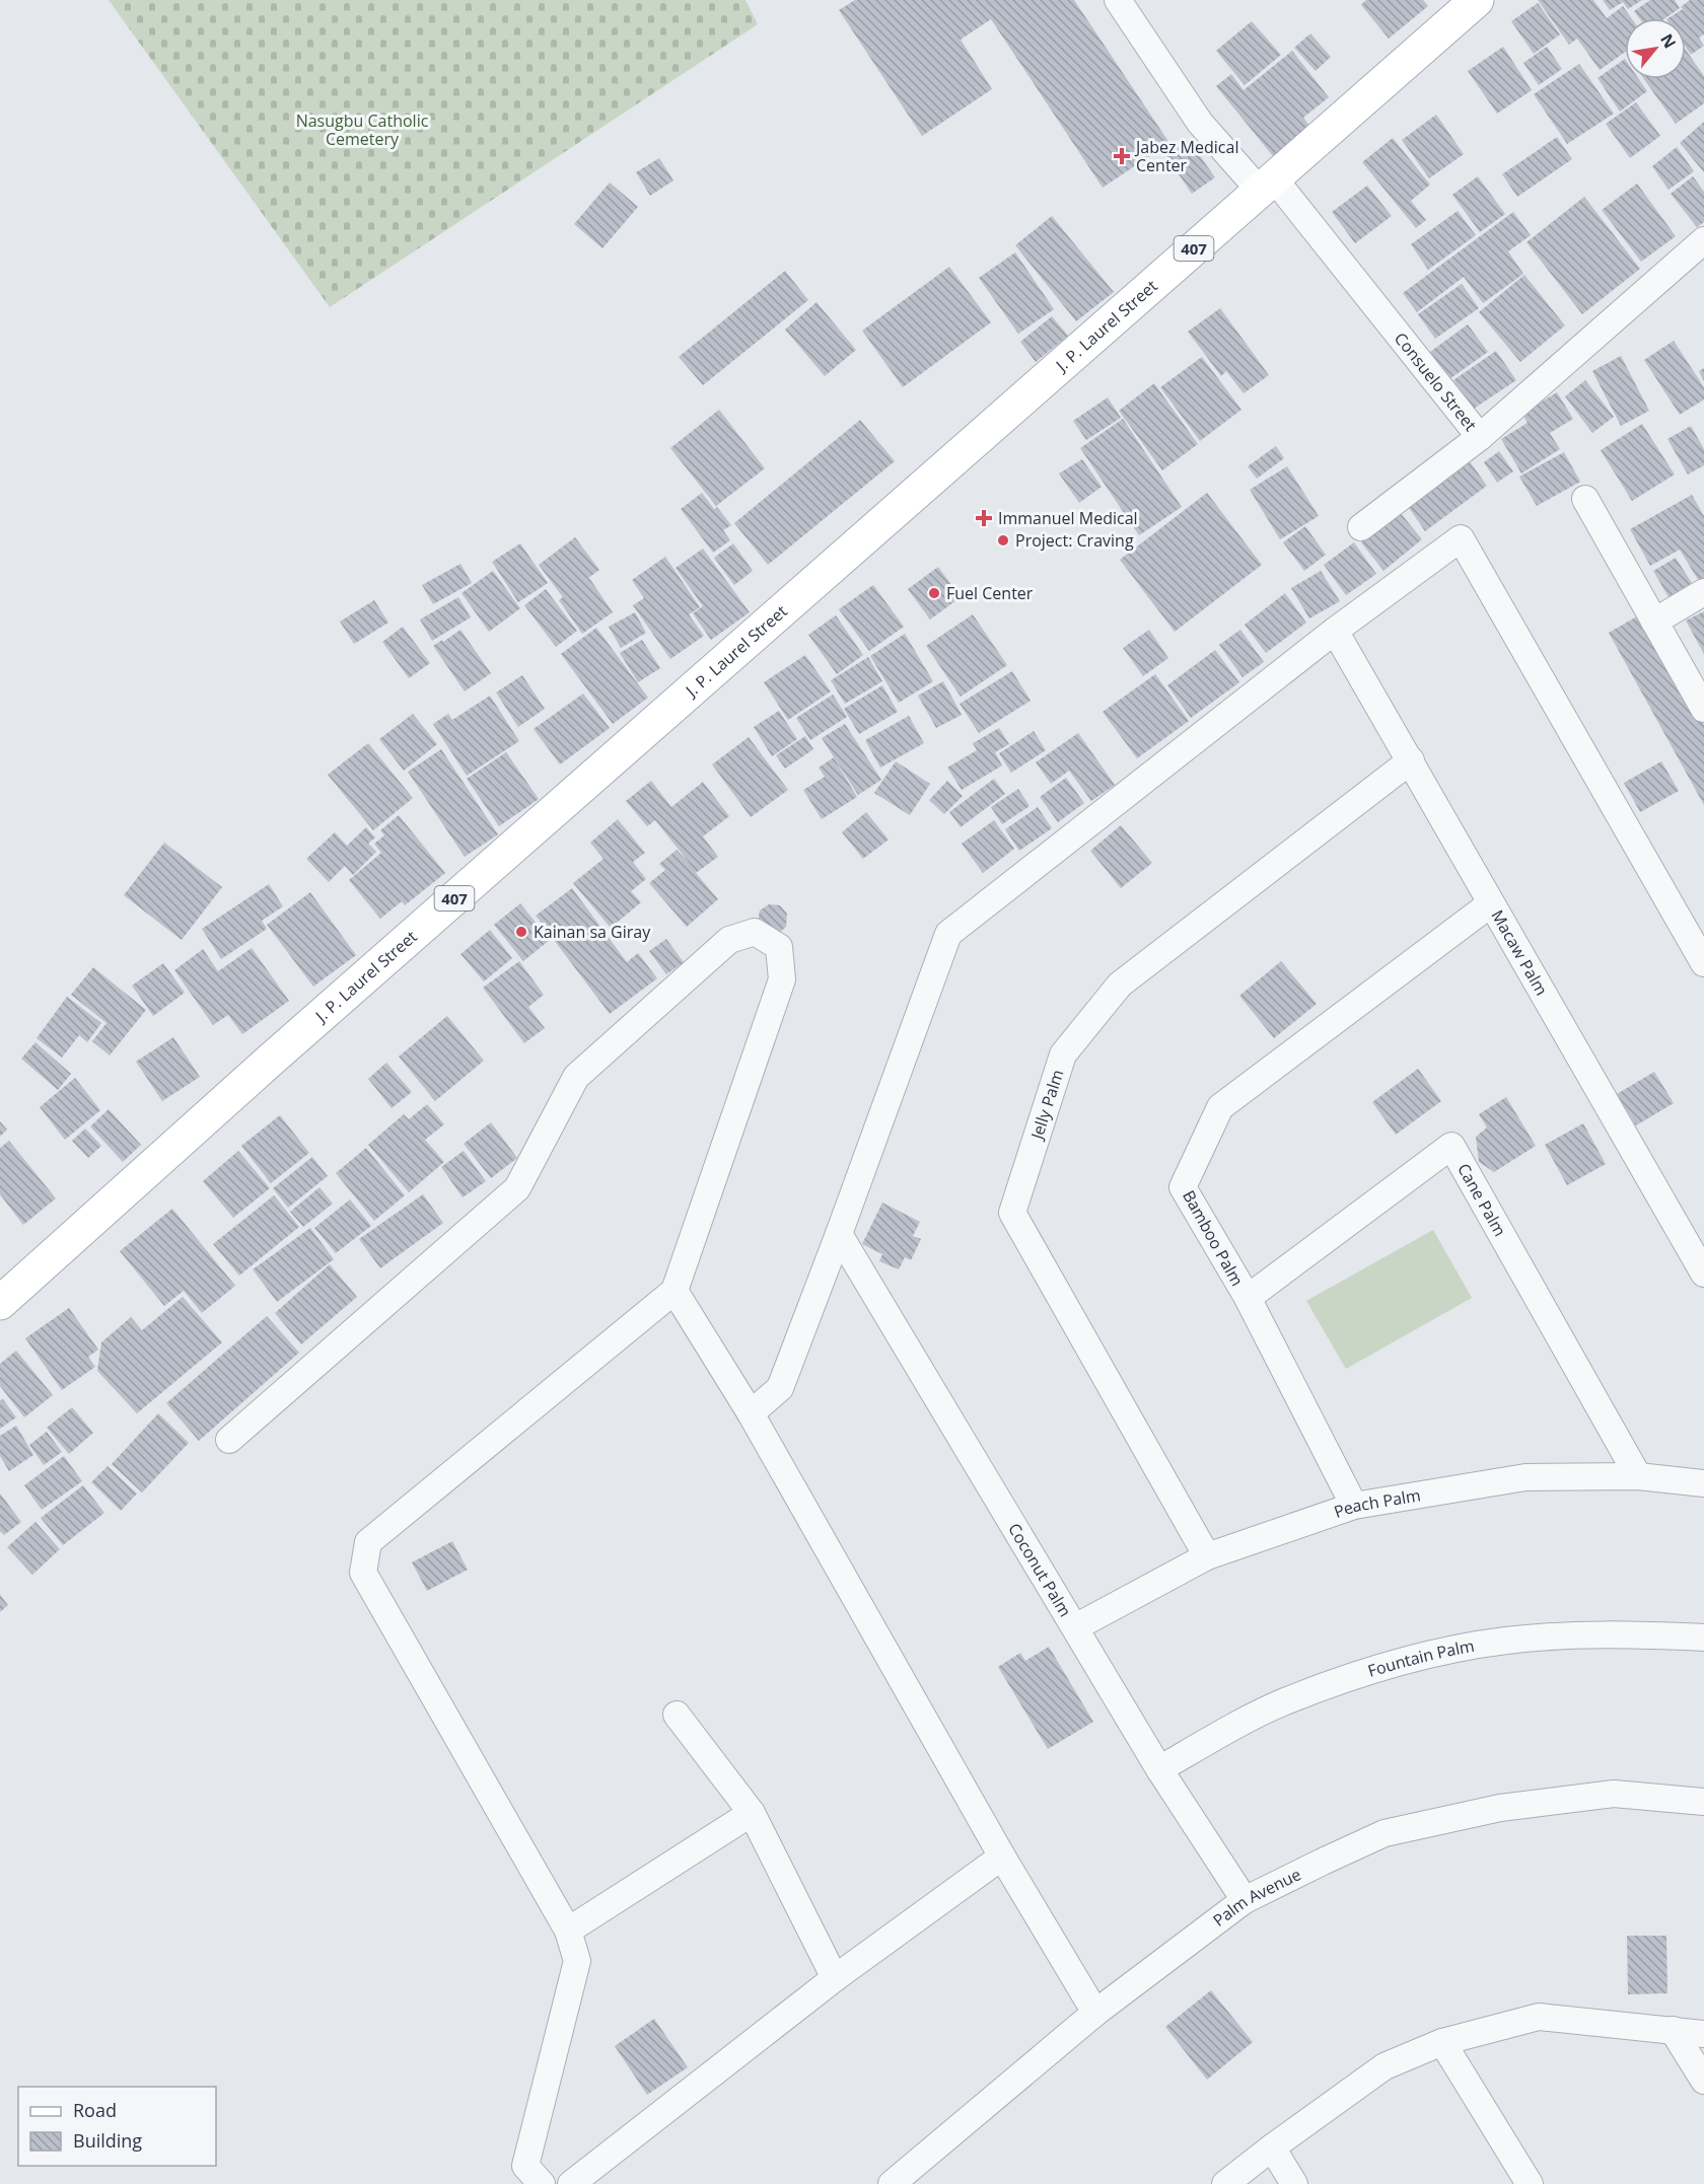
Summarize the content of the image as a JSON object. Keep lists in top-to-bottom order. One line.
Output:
{"streets":{"main road":["407","J. P. Laurel Street"],"street":["Consuelo Street","Macaw Palm","Jelly Palm","Cane Palm","Bamboo Palm","Peach Palm","Coconut Palm","Fountain Palm","Palm Avenue"]},"crossings":[["J. P. Laurel Street","Consuelo Street"],["Macaw Palm","Jelly Palm"],["Macaw Palm","Bamboo Palm"],["Jelly Palm","Peach Palm"],["Cane Palm","Bamboo Palm"],["Cane Palm","Peach Palm"],["Bamboo Palm","Peach Palm"],["Peach Palm","Coconut Palm"],["Coconut Palm","Fountain Palm"],["Coconut Palm","Palm Avenue"]],"parks":["Nasugbu Catholic Cemetery"],"places":{"health":["Jabez Medical Center","Immanuel Medical"],"other":["Project: Craving","Fuel Center","Kainan sa Giray"]},"legend":["Road","Building"],"north":"top right"}
